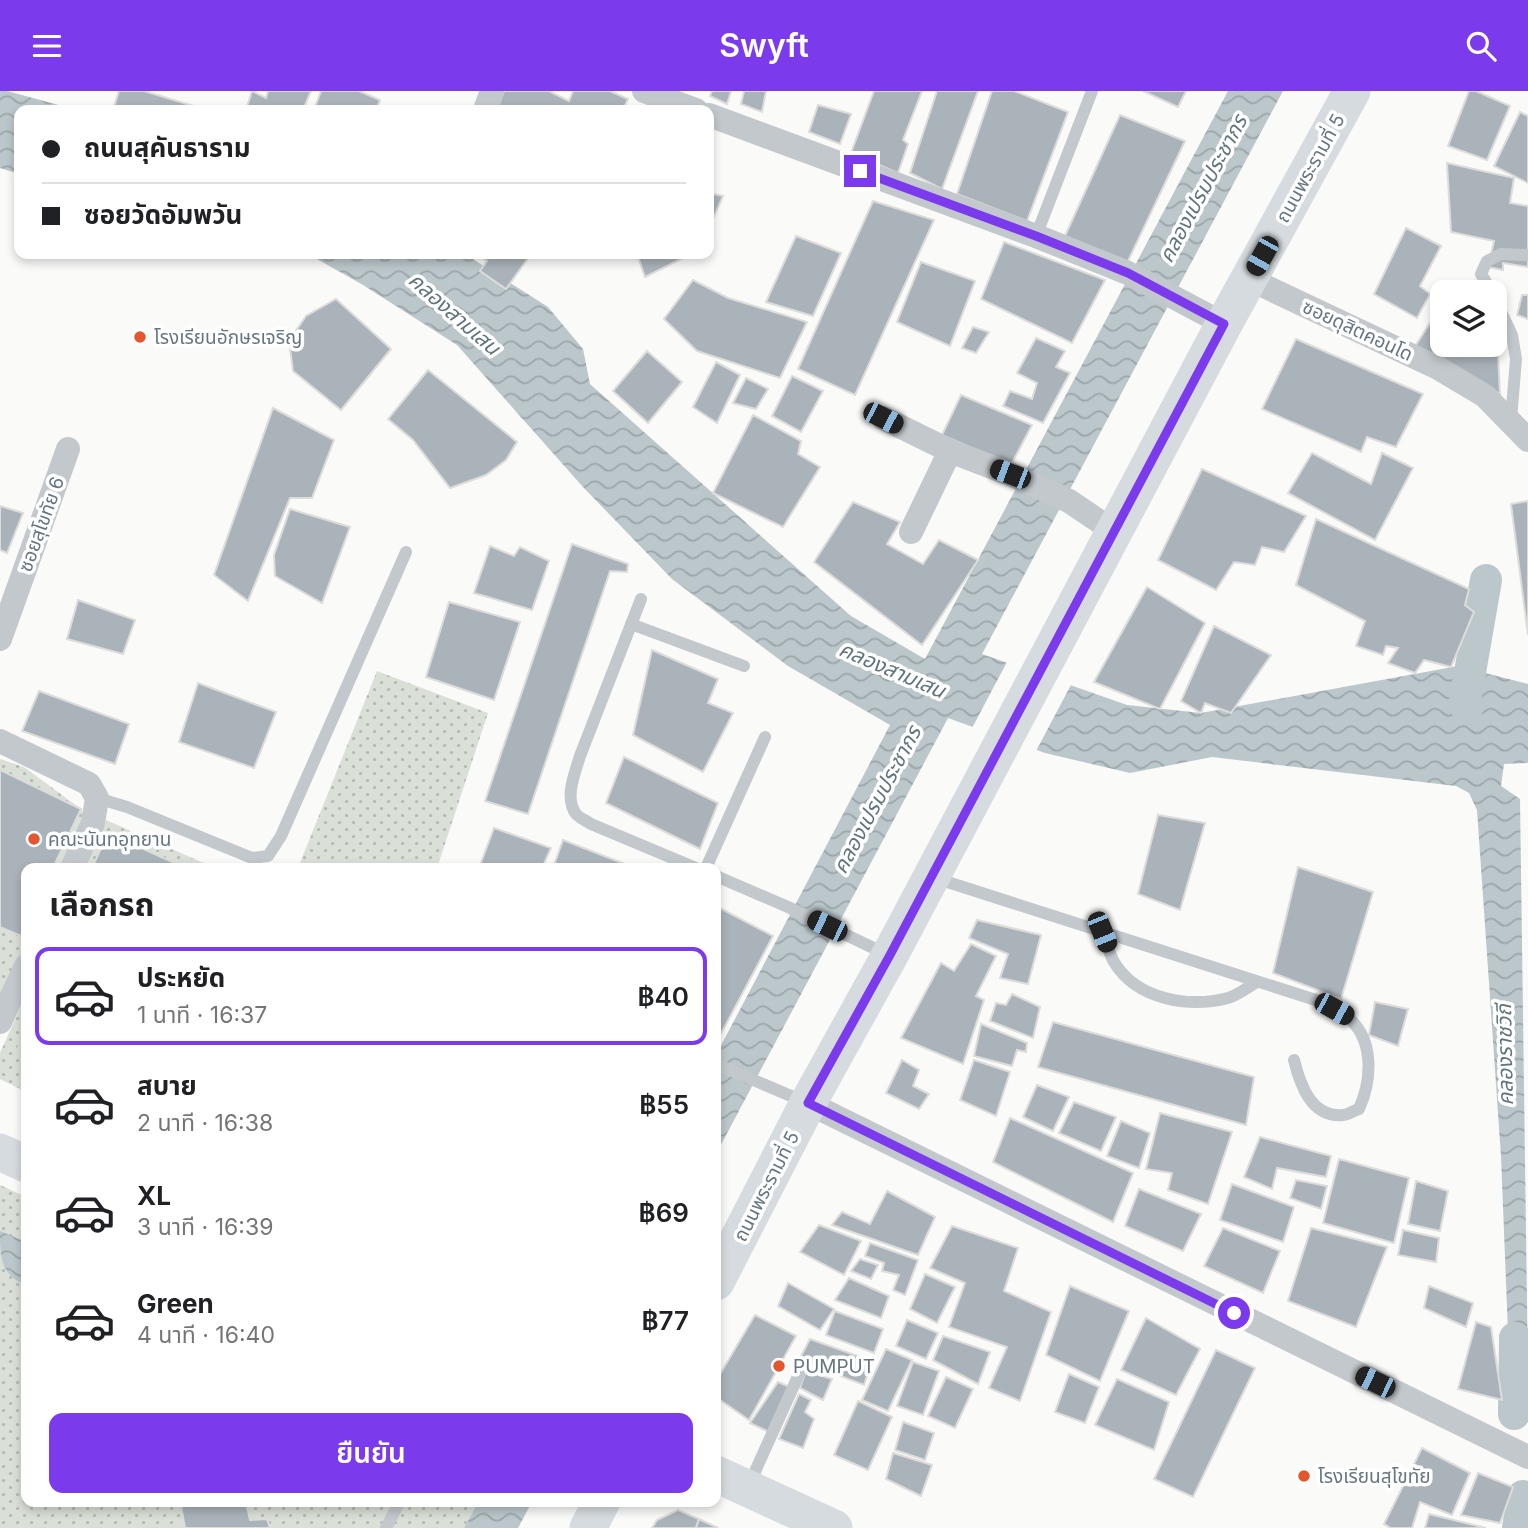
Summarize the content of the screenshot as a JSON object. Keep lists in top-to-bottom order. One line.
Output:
{"streets":{"main road":["ถนนพระรามที่ 5"],"street":["ซอยดุสิตคอนโด","ซอยสุโขทัย 6"]},"crossings":[["ถนนพระรามที่ 5","ซอยดุสิตคอนโด"]],"water":["คลองเปรมประชากร","คลองสามเสน","คลองราชวิถี"],"places":["โรงเรียนอักษรเจริญ","คณะนันทอุทยาน","PUMPUT","โรงเรียนสุโขทัย"],"page":{"header":"Swyft","banner":["ถนนสุคันธาราม","ซอยวัดอัมพวัน"],"heading":"เลือกรถ","list":[{"name":"ประหยัด","note":"1 นาที · 16:37","value":"฿40"},{"name":"สบาย","note":"2 นาที · 16:38","value":"฿55"},{"name":"XL","note":"3 นาที · 16:39","value":"฿69"},{"name":"Green","note":"4 นาที · 16:40","value":"฿77"}],"buttons":"ยืนยัน"}}
